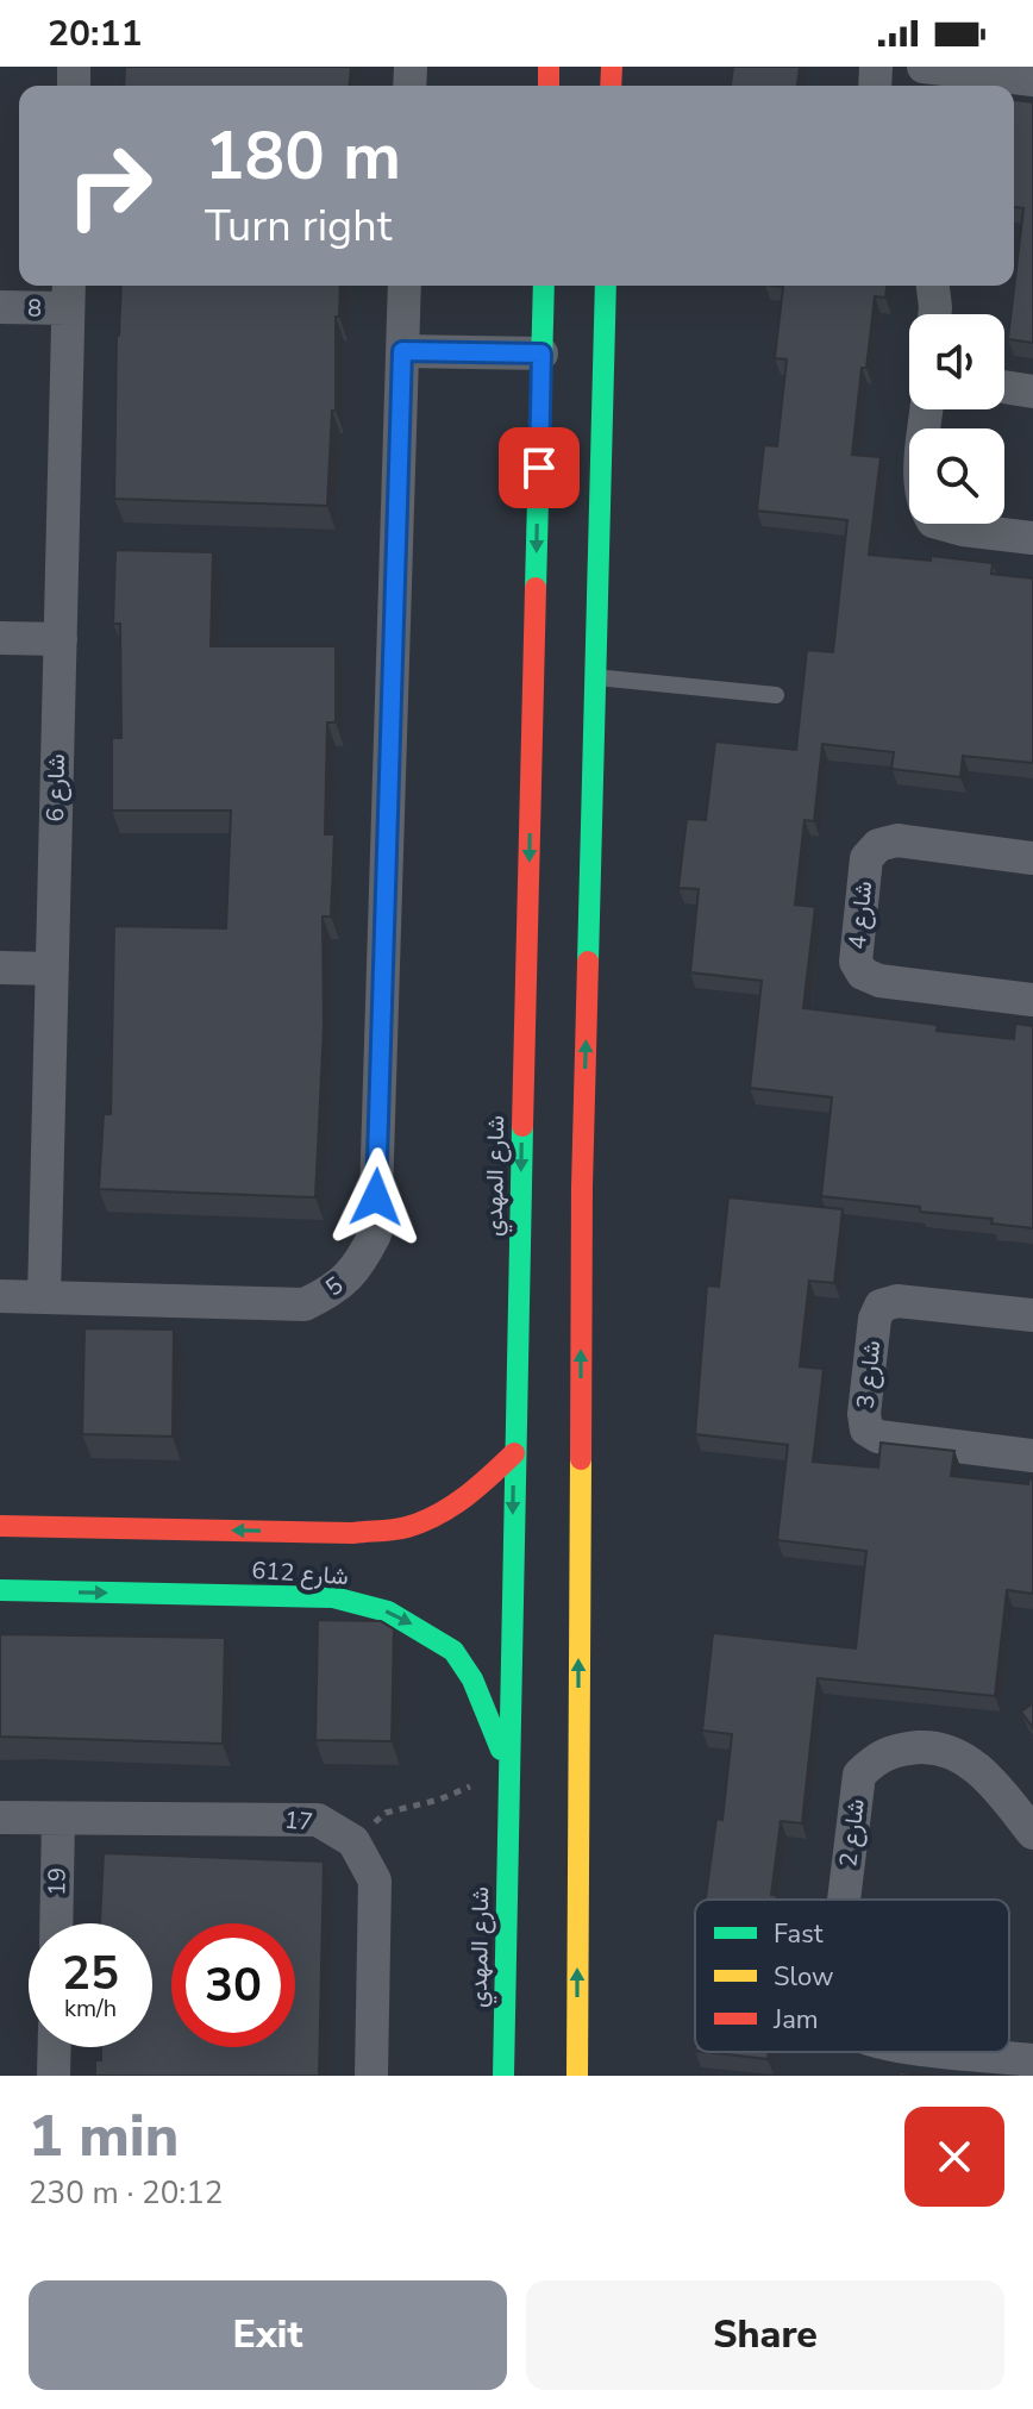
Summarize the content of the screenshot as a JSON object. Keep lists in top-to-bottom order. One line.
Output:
{"streets":{"main road":["شارع المهدي","شارع 612"],"street":["8","شارع 6","شارع 4","5","شارع 3","17","شارع 2","19"]},"crossings":[["8","شارع 6"],["شارع 6","5"],["شارع المهدي","شارع 612"],["17","19"]],"legend":["Fast","Slow","Jam"],"page":{"status":"20:11","turn":["180 m","Turn right"],"speed":"25 km/h","limit":"30","heading":["1 min","230 m · 20:12"],"buttons":["Exit","Share"]}}
